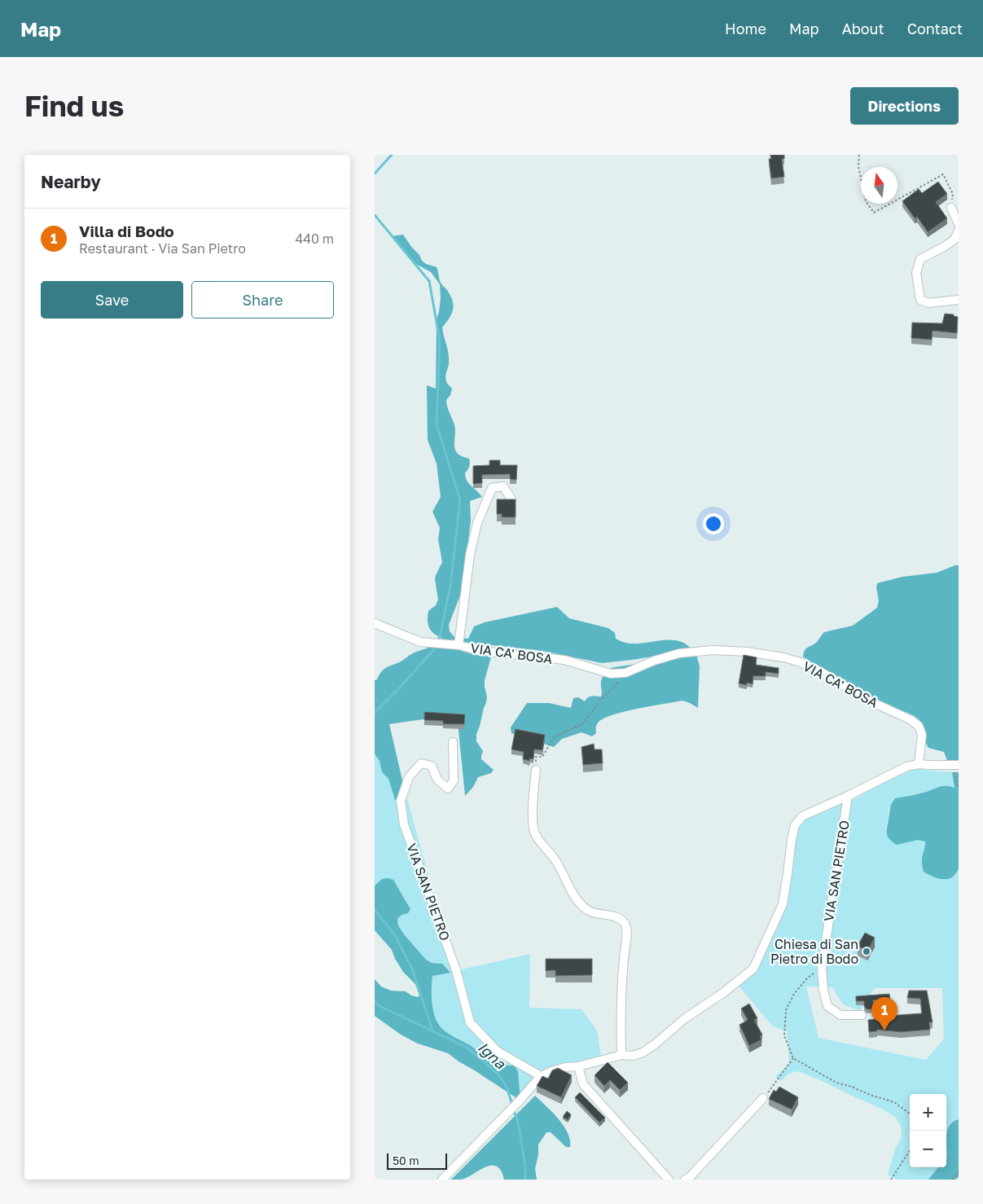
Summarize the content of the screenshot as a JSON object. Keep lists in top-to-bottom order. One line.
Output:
{"streets":{"street":["VIA CA' BOSA","VIA SAN PIETRO"]},"crossings":[["VIA CA' BOSA","VIA SAN PIETRO"]],"water":["Igna"],"places":["Chiesa di San Pietro di Bodo"],"scale_bar":"50 m","north":"top","page":{"header":"Map","nav":["Home","Map","About","Contact"],"buttons":["Directions",["Save","Share"]],"title":"Find us","heading":"Nearby","list":[{"mark":"1","name":"Villa di Bodo","note":"Restaurant · Via San Pietro","value":"440 m"}],"pins":"1","map_buttons":["+","−"],"scale":"50 m"}}
